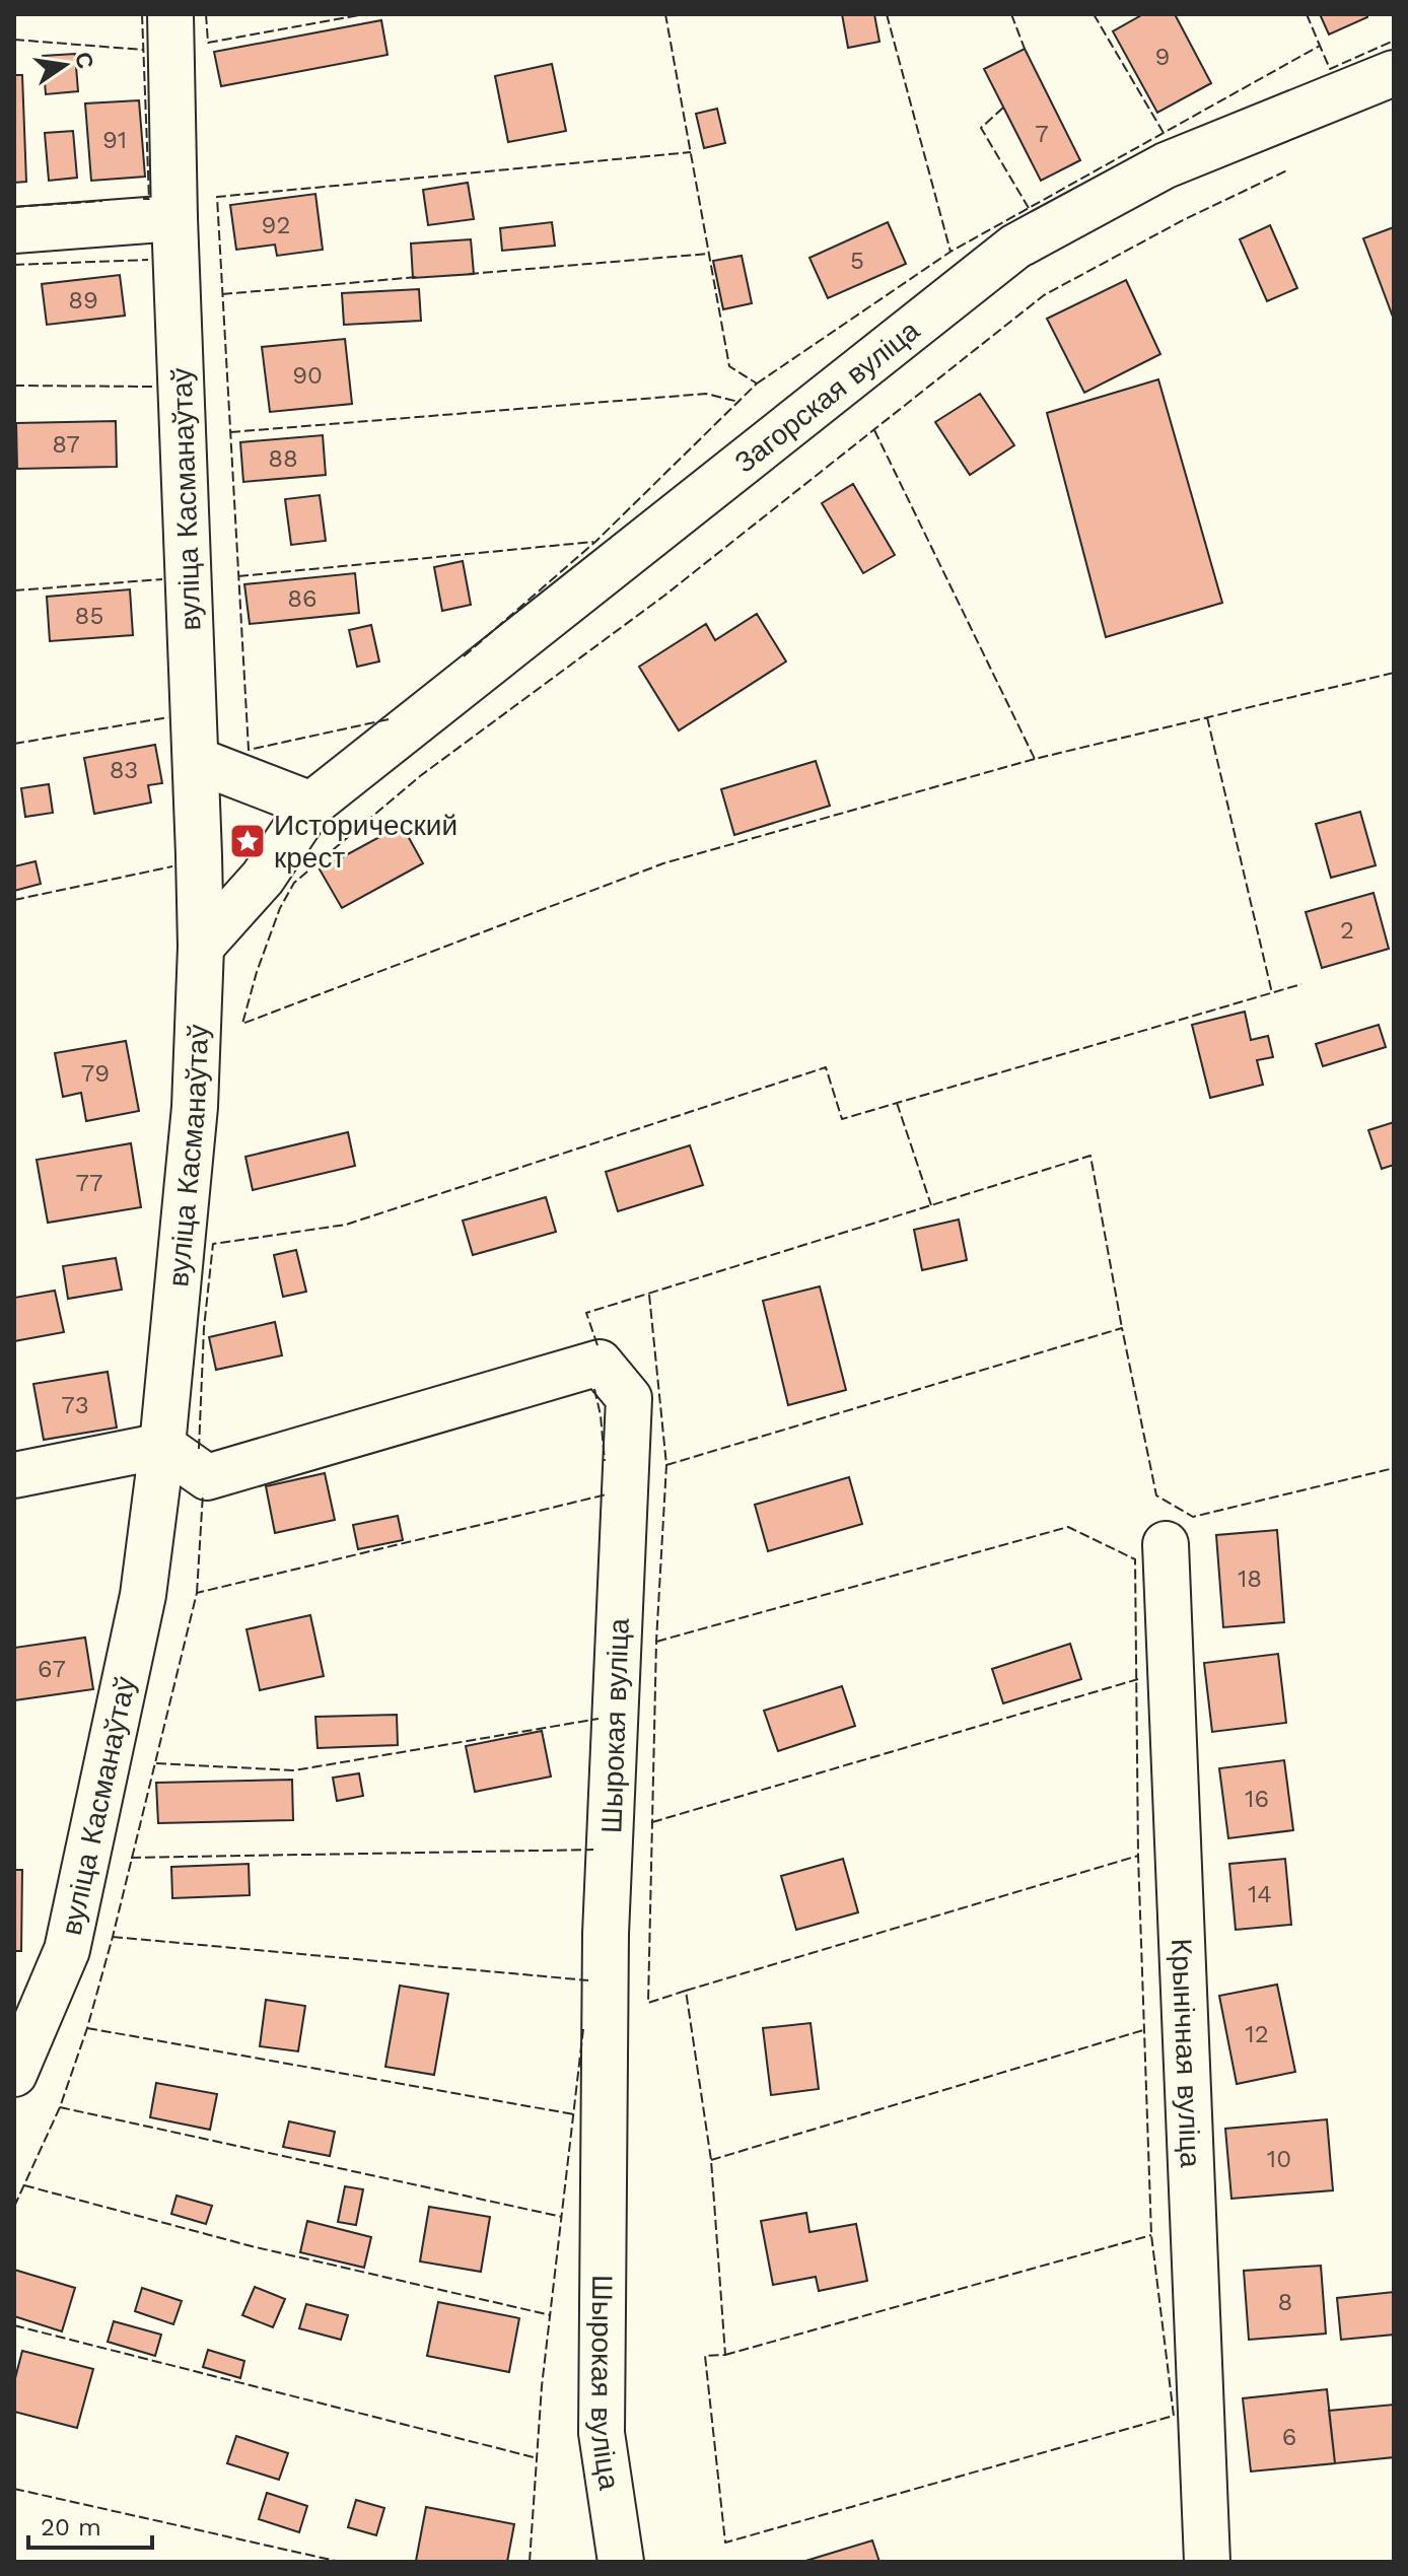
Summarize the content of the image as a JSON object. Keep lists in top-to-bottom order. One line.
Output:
{"streets":{"street":["Загорская вуліца","вуліца Касманаўтаў","Шырокая вуліца","Крынічная вуліца"]},"crossings":[["Загорская вуліца","вуліца Касманаўтаў"],["вуліца Касманаўтаў","Шырокая вуліца"]],"places":{"place":["Исторический крест"]},"house_numbers":["9","7","91","92","5","89","90","87","88","86","85","83","2","79","77","73","18","67","16","14","12","10","8","6"],"scale_bar":"20 m","north":"right"}
